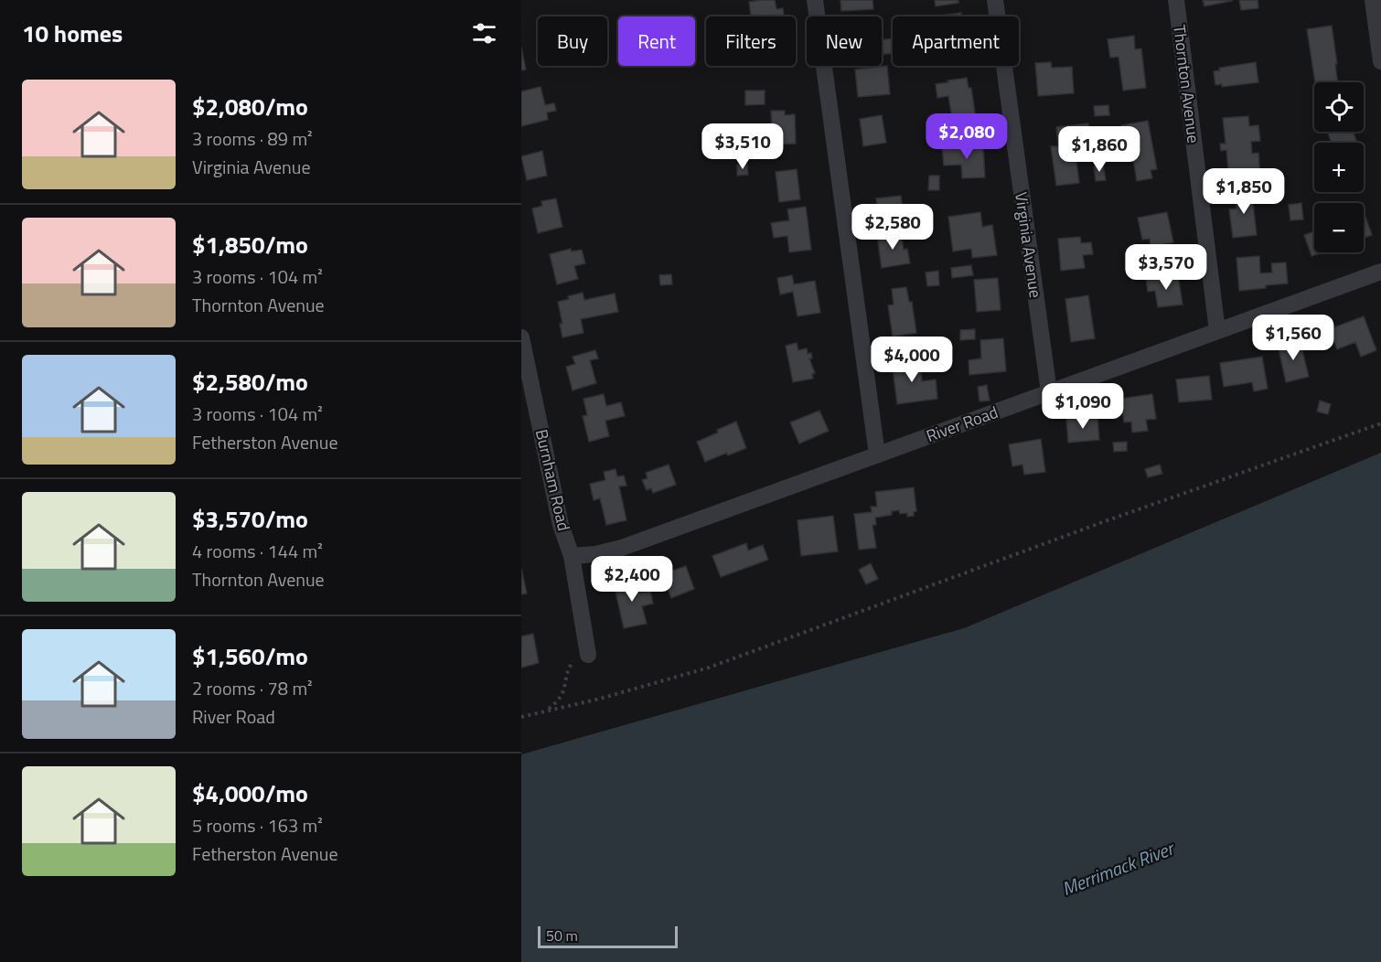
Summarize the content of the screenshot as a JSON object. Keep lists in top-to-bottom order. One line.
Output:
{"streets":{"street":["Thornton Avenue","Virginia Avenue","River Road","Burnham Road"]},"crossings":[["Thornton Avenue","River Road"],["Virginia Avenue","River Road"],["River Road","Burnham Road"]],"water":["Merrimack River"],"scale_bar":"50 m","page":{"heading":"10 homes","chip":["Buy","Rent","Filters","New","Apartment"],"list":[{"name":"$2,080/mo","note":"3 rooms · 89 m² · Virginia Avenue"},{"name":"$1,850/mo","note":"3 rooms · 104 m² · Thornton Avenue"},{"name":"$2,580/mo","note":"3 rooms · 104 m² · Fetherston Avenue"},{"name":"$3,570/mo","note":"4 rooms · 144 m² · Thornton Avenue"},{"name":"$1,560/mo","note":"2 rooms · 78 m² · River Road"},{"name":"$4,000/mo","note":"5 rooms · 163 m² · Fetherston Avenue"}],"map_buttons":["+","−"],"price":["$2,080","$3,510","$1,860","$1,850","$2,580","$3,570","$1,560","$4,000","$1,090","$2,400"],"scale":"50 m"}}
